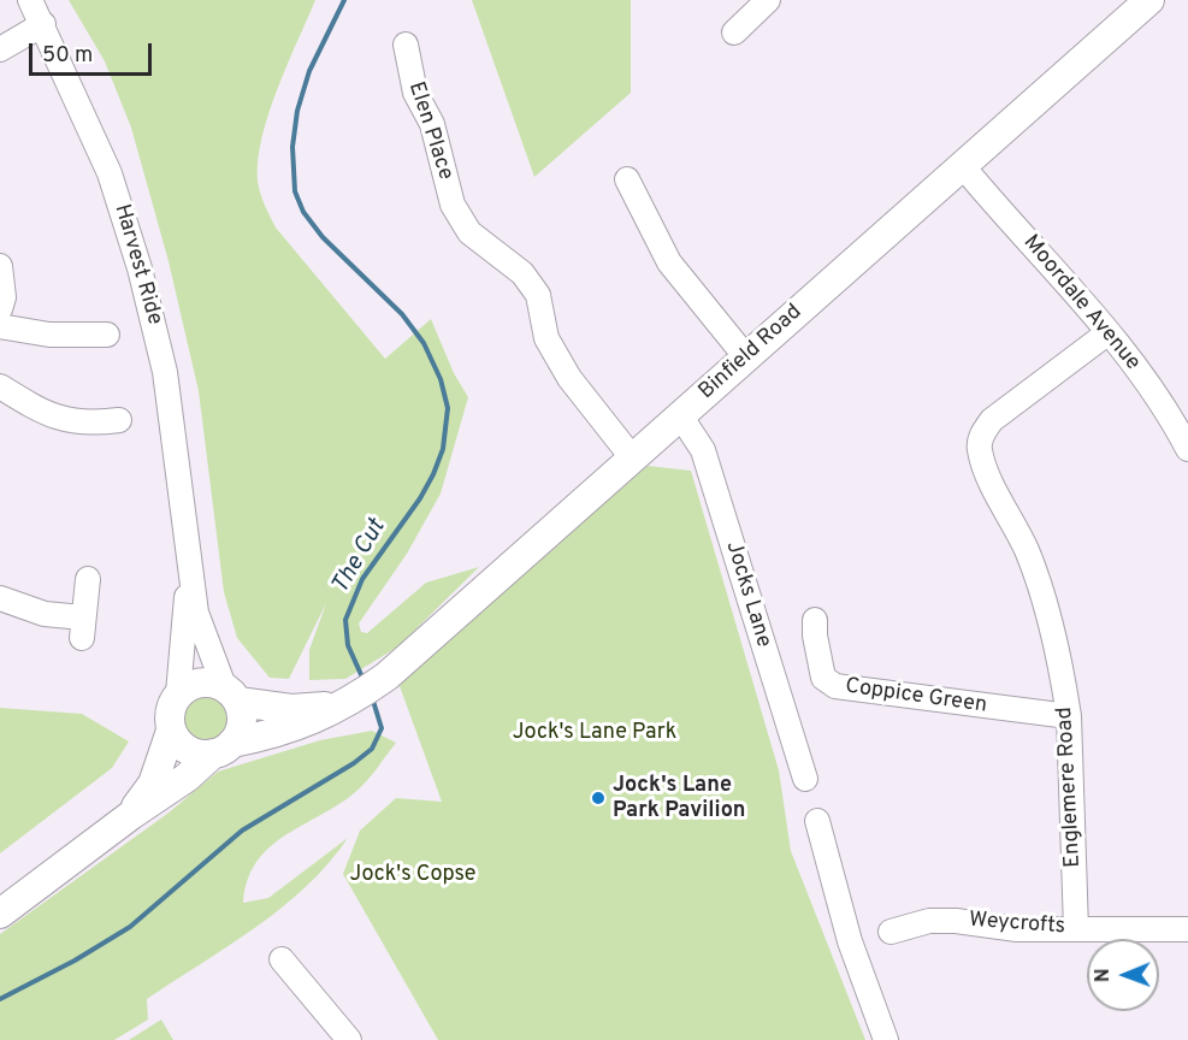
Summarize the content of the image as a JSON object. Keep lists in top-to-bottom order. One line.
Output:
{"streets":{"main road":["Binfield Road"],"street":["Elen Place","Harvest Ride","Moordale Avenue","Jocks Lane","Coppice Green","Englemere Road","Weycrofts"]},"crossings":[["Elen Place","Binfield Road"],["Harvest Ride","Binfield Road"],["Moordale Avenue","Binfield Road"],["Moordale Avenue","Englemere Road"],["Binfield Road","Jocks Lane"],["Coppice Green","Englemere Road"],["Englemere Road","Weycrofts"]],"water":["The Cut"],"parks":["Jock's Lane Park","Jock's Copse"],"places":["Jock's Lane Park Pavilion"],"scale_bar":"50 m","north":"left"}
